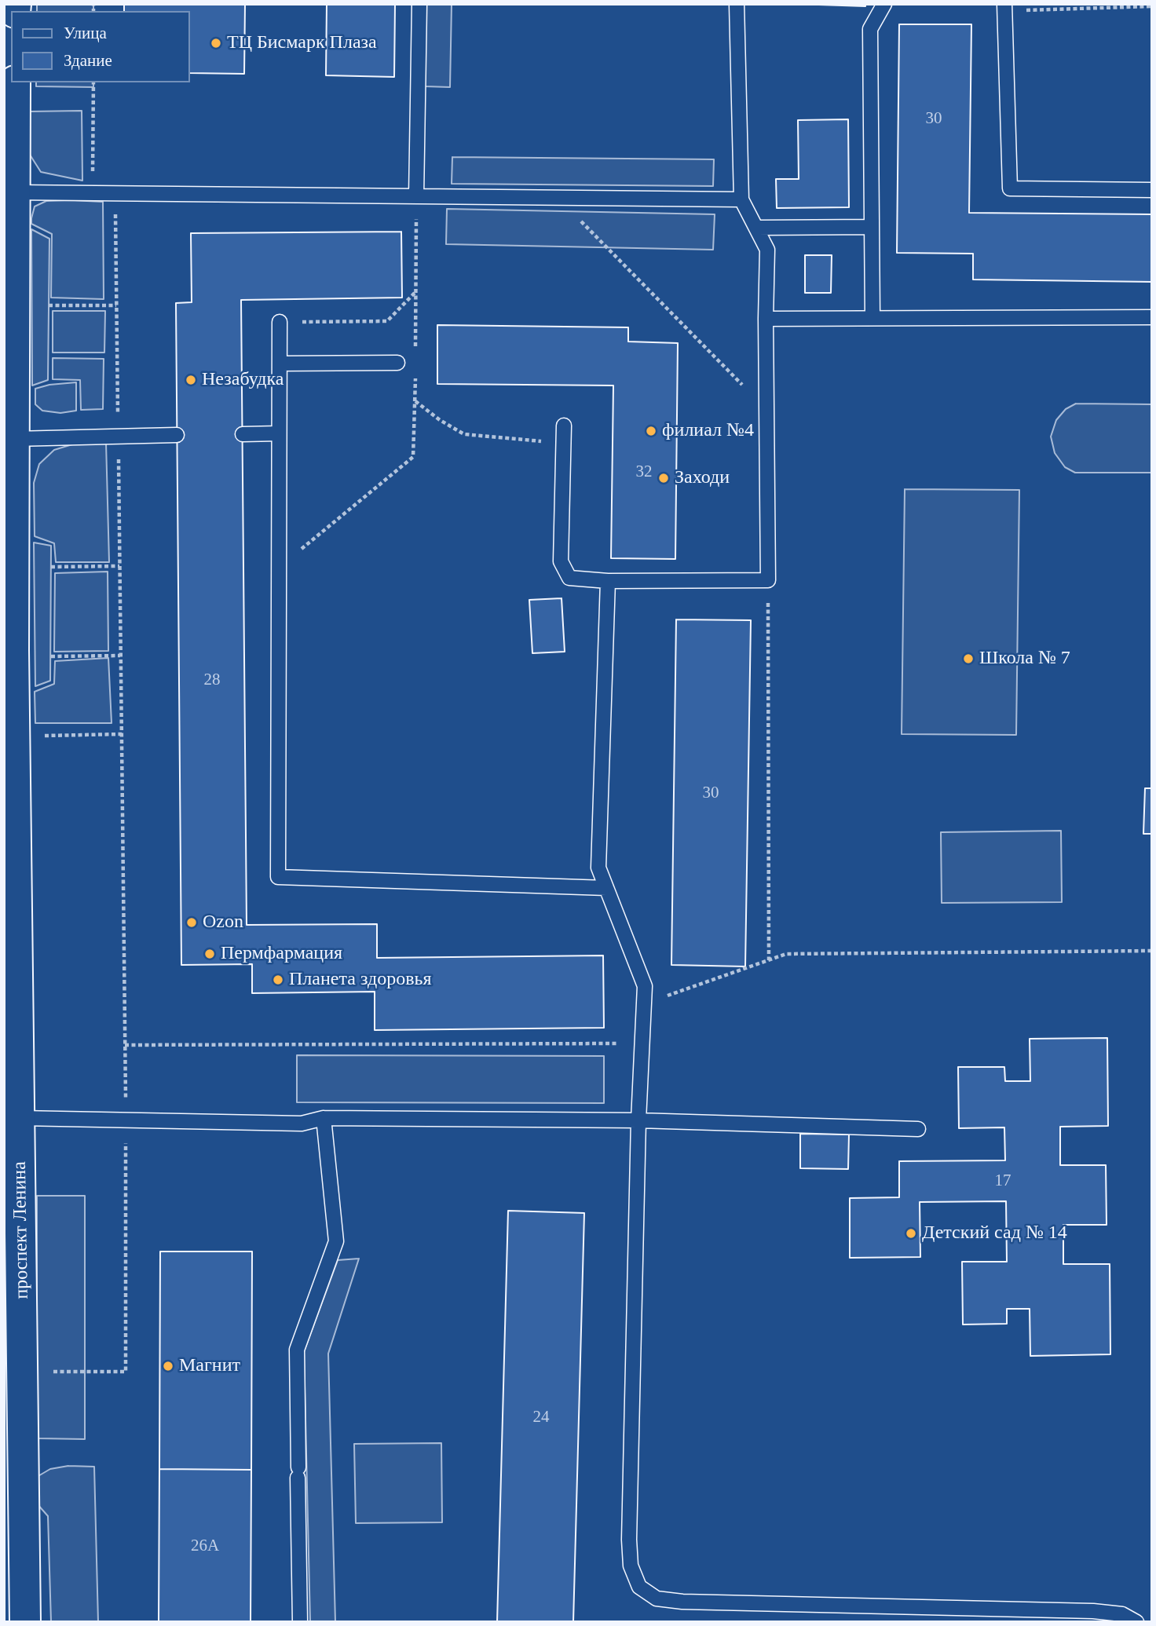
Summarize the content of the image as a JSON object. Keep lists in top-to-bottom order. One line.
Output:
{"streets":{"street":["проспект Ленина"]},"places":["ТЦ Бисмарк Плаза","Незабудка","филиал №4","Заходи","Школа № 7","Ozon","Пермфармация","Планета здоровья","Детский сад № 14","Магнит"],"house_numbers":["30","32","28","30","17","24","26А"],"legend":["Улица","Здание"]}
